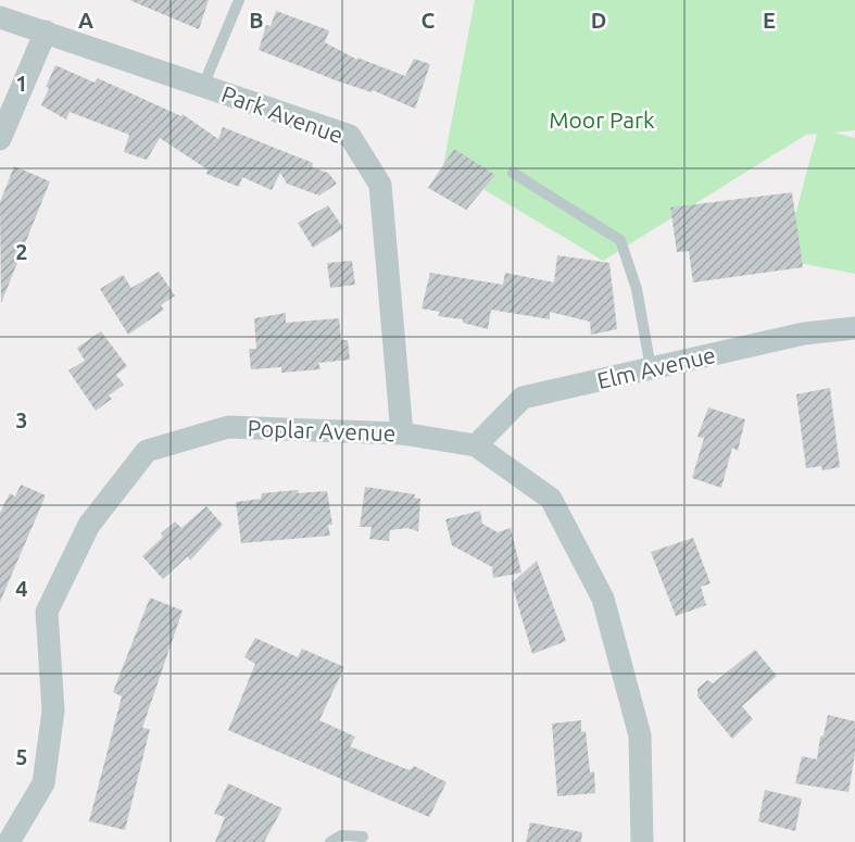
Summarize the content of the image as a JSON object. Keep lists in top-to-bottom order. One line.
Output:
{"streets":{"street":["Park Avenue","Elm Avenue","Poplar Avenue"]},"crossings":[["Park Avenue","Poplar Avenue"],["Elm Avenue","Poplar Avenue"]],"parks":["Moor Park"],"grid":{"columns":["A","B","C","D","E"],"rows":["1","2","3","4","5"]}}
